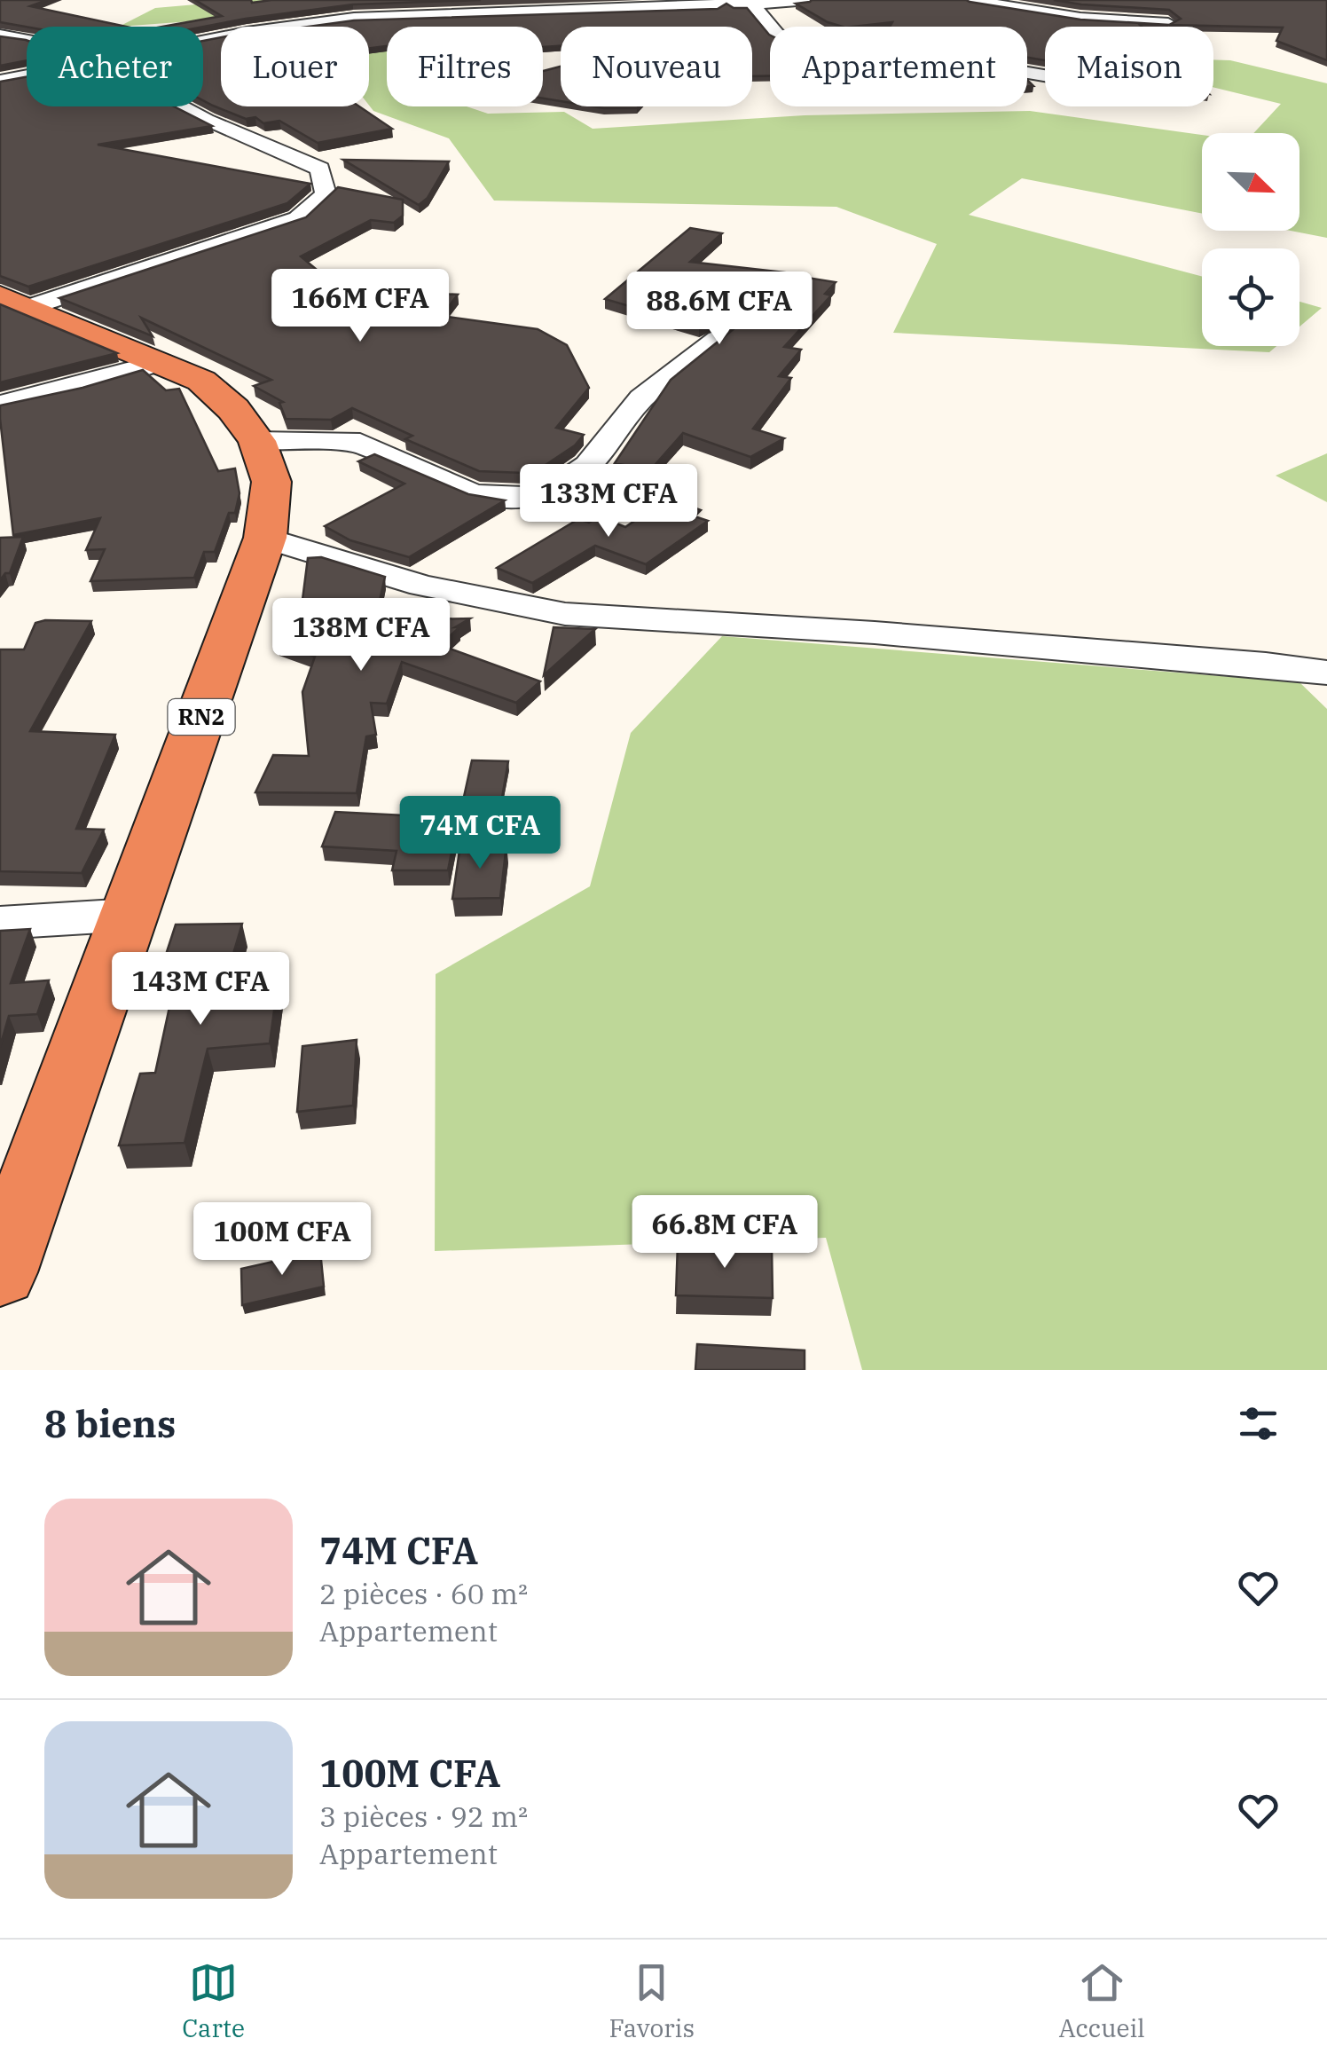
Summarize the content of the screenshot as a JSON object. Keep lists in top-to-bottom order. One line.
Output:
{"streets":{"highway":["RN2"]},"north":"bottom right","page":{"chip":["Acheter","Louer","Filtres","Nouveau","Appartement","Maison"],"price":["166M CFA","88.6M CFA","133M CFA","138M CFA","74M CFA","143M CFA","66.8M CFA","100M CFA"],"heading":"8 biens","list":[{"name":"74M CFA","note":"2 pièces · 60 m² · Appartement"},{"name":"100M CFA","note":"3 pièces · 92 m² · Appartement"}],"tabs":["Carte","Favoris","Accueil"]}}
